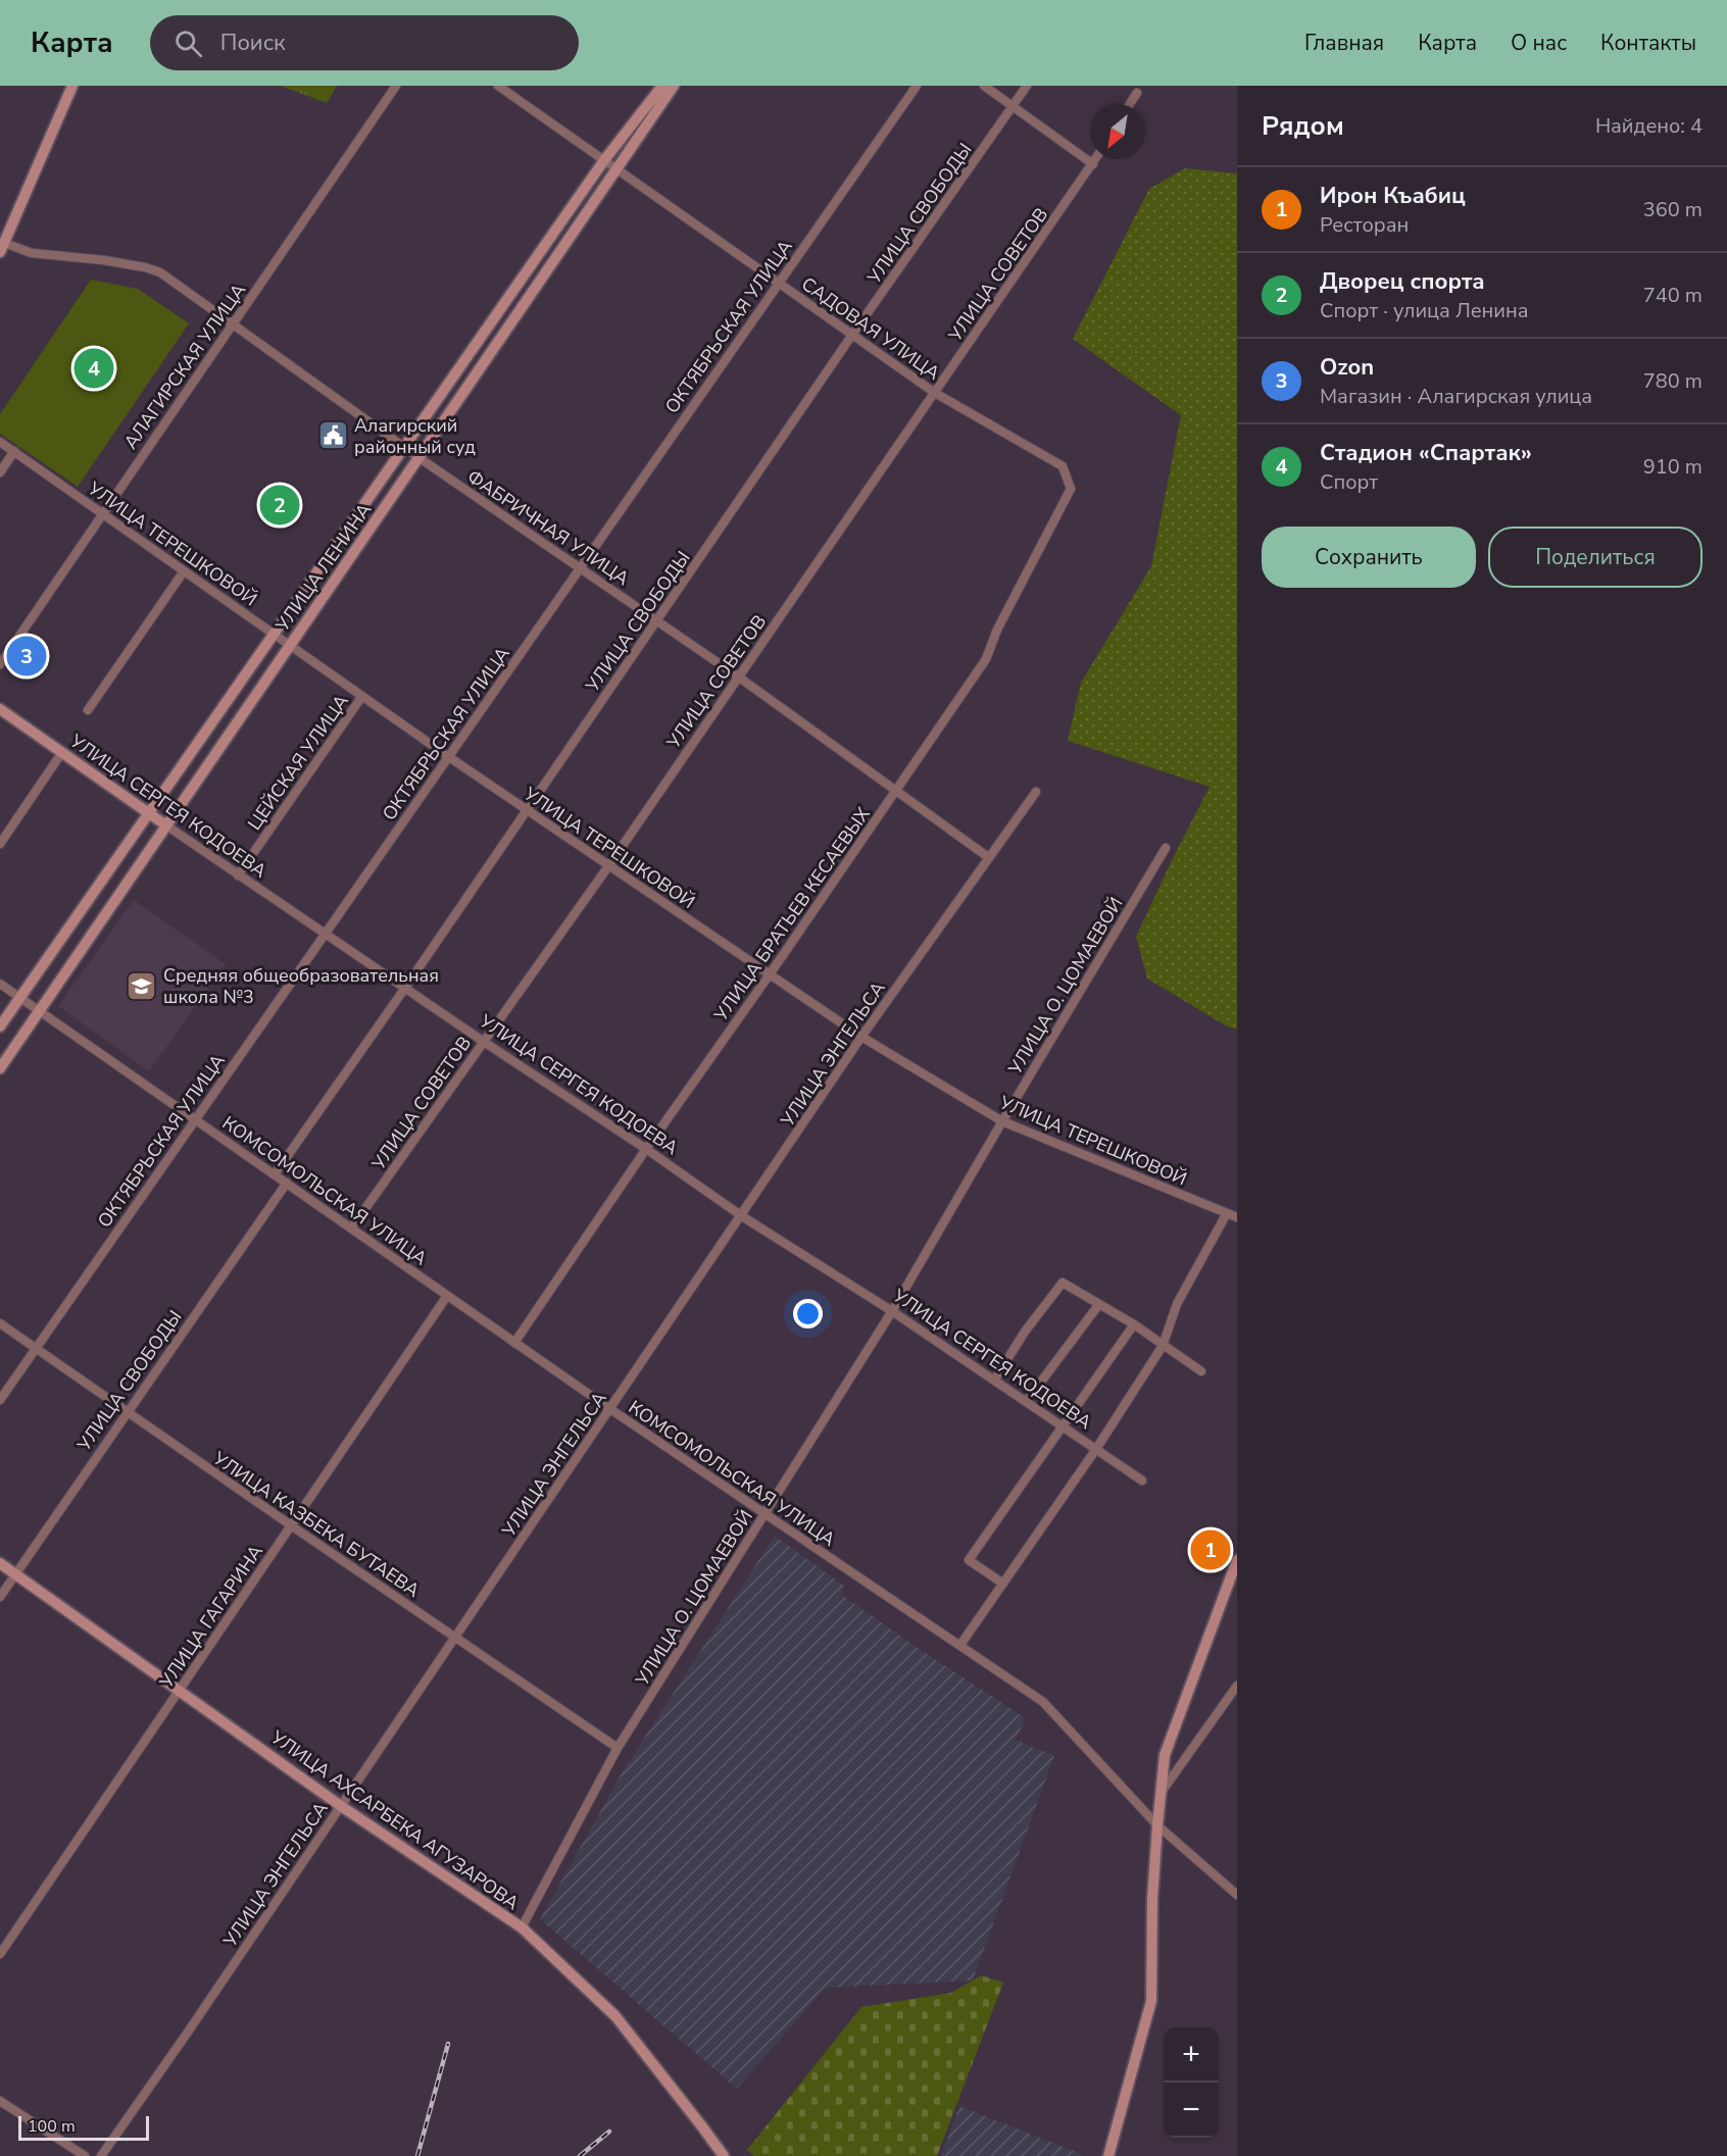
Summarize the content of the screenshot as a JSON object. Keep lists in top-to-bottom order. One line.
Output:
{"streets":{"street":["УЛИЦА СВОБОДЫ","УЛИЦА СОВЕТОВ","ОКТЯБРЬСКАЯ УЛИЦА","САДОВАЯ УЛИЦА","АЛАГИРСКАЯ УЛИЦА","ФАБРИЧНАЯ УЛИЦА","УЛИЦА ТЕРЕШКОВОЙ","УЛИЦА ЛЕНИНА","ЦЕЙСКАЯ УЛИЦА","УЛИЦА СЕРГЕЯ КОДОЕВА","УЛИЦА БРАТЬЕВ КЕСАЕВЫХ","УЛИЦА О. ЦОМАЕВОЙ","УЛИЦА ЭНГЕЛЬСА","КОМСОМОЛЬСКАЯ УЛИЦА","УЛИЦА КАЗБЕКА БУТАЕВА","УЛИЦА ГАГАРИНА","УЛИЦА АХСАРБЕКА АГУЗАРОВА"]},"crossings":[["УЛИЦА СВОБОДЫ","САДОВАЯ УЛИЦА"],["УЛИЦА СВОБОДЫ","ФАБРИЧНАЯ УЛИЦА"],["УЛИЦА СВОБОДЫ","УЛИЦА ТЕРЕШКОВОЙ"],["УЛИЦА СВОБОДЫ","УЛИЦА СЕРГЕЯ КОДОЕВА"],["УЛИЦА СВОБОДЫ","КОМСОМОЛЬСКАЯ УЛИЦА"],["УЛИЦА СВОБОДЫ","УЛИЦА КАЗБЕКА БУТАЕВА"],["УЛИЦА СВОБОДЫ","УЛИЦА АХСАРБЕКА АГУЗАРОВА"],["УЛИЦА СОВЕТОВ","САДОВАЯ УЛИЦА"],["УЛИЦА СОВЕТОВ","ФАБРИЧНАЯ УЛИЦА"],["УЛИЦА СОВЕТОВ","УЛИЦА ТЕРЕШКОВОЙ"],["УЛИЦА СОВЕТОВ","УЛИЦА СЕРГЕЯ КОДОЕВА"],["УЛИЦА СОВЕТОВ","КОМСОМОЛЬСКАЯ УЛИЦА"],["ОКТЯБРЬСКАЯ УЛИЦА","САДОВАЯ УЛИЦА"],["ОКТЯБРЬСКАЯ УЛИЦА","ФАБРИЧНАЯ УЛИЦА"],["ОКТЯБРЬСКАЯ УЛИЦА","УЛИЦА ТЕРЕШКОВОЙ"],["ОКТЯБРЬСКАЯ УЛИЦА","УЛИЦА СЕРГЕЯ КОДОЕВА"],["ОКТЯБРЬСКАЯ УЛИЦА","КОМСОМОЛЬСКАЯ УЛИЦА"],["ОКТЯБРЬСКАЯ УЛИЦА","УЛИЦА КАЗБЕКА БУТАЕВА"],["САДОВАЯ УЛИЦА","УЛИЦА ЛЕНИНА"],["САДОВАЯ УЛИЦА","УЛИЦА БРАТЬЕВ КЕСАЕВЫХ"],["АЛАГИРСКАЯ УЛИЦА","ФАБРИЧНАЯ УЛИЦА"],["АЛАГИРСКАЯ УЛИЦА","УЛИЦА ТЕРЕШКОВОЙ"],["ФАБРИЧНАЯ УЛИЦА","УЛИЦА ЛЕНИНА"],["ФАБРИЧНАЯ УЛИЦА","УЛИЦА БРАТЬЕВ КЕСАЕВЫХ"],["ФАБРИЧНАЯ УЛИЦА","УЛИЦА ЭНГЕЛЬСА"],["УЛИЦА ТЕРЕШКОВОЙ","УЛИЦА ЛЕНИНА"],["УЛИЦА ТЕРЕШКОВОЙ","ЦЕЙСКАЯ УЛИЦА"],["УЛИЦА ТЕРЕШКОВОЙ","УЛИЦА БРАТЬЕВ КЕСАЕВЫХ"],["УЛИЦА ТЕРЕШКОВОЙ","УЛИЦА О. ЦОМАЕВОЙ"],["УЛИЦА ТЕРЕШКОВОЙ","УЛИЦА ЭНГЕЛЬСА"],["УЛИЦА ЛЕНИНА","УЛИЦА СЕРГЕЯ КОДОЕВА"],["УЛИЦА ЛЕНИНА","КОМСОМОЛЬСКАЯ УЛИЦА"],["ЦЕЙСКАЯ УЛИЦА","УЛИЦА СЕРГЕЯ КОДОЕВА"],["УЛИЦА СЕРГЕЯ КОДОЕВА","УЛИЦА БРАТЬЕВ КЕСАЕВЫХ"],["УЛИЦА СЕРГЕЯ КОДОЕВА","УЛИЦА О. ЦОМАЕВОЙ"],["УЛИЦА СЕРГЕЯ КОДОЕВА","УЛИЦА ЭНГЕЛЬСА"],["УЛИЦА БРАТЬЕВ КЕСАЕВЫХ","КОМСОМОЛЬСКАЯ УЛИЦА"],["УЛИЦА О. ЦОМАЕВОЙ","КОМСОМОЛЬСКАЯ УЛИЦА"],["УЛИЦА О. ЦОМАЕВОЙ","УЛИЦА КАЗБЕКА БУТАЕВА"],["УЛИЦА О. ЦОМАЕВОЙ","УЛИЦА АХСАРБЕКА АГУЗАРОВА"],["УЛИЦА ЭНГЕЛЬСА","КОМСОМОЛЬСКАЯ УЛИЦА"],["УЛИЦА ЭНГЕЛЬСА","УЛИЦА КАЗБЕКА БУТАЕВА"],["УЛИЦА ЭНГЕЛЬСА","УЛИЦА АХСАРБЕКА АГУЗАРОВА"],["КОМСОМОЛЬСКАЯ УЛИЦА","УЛИЦА ГАГАРИНА"],["УЛИЦА КАЗБЕКА БУТАЕВА","УЛИЦА ГАГАРИНА"],["УЛИЦА ГАГАРИНА","УЛИЦА АХСАРБЕКА АГУЗАРОВА"]],"places":{"public building":["Алагирский районный суд"],"school or university":["Средняя общеобразовательная школа №3"]},"scale_bar":"100 m","north":"bottom left","page":{"header":"Карта","search":"Поиск","nav":["Главная","Карта","О нас","Контакты"],"heading":["Рядом","Найдено: 4"],"list":[{"mark":"1","name":"Ирон Къабиц","note":"Ресторан","value":"360 m"},{"mark":"2","name":"Дворец спорта","note":"Спорт · улица Ленина","value":"740 m"},{"mark":"3","name":"Ozon","note":"Магазин · Алагирская улица","value":"780 m"},{"mark":"4","name":"Стадион «Спартак»","note":"Спорт","value":"910 m"}],"pins":["4","2","3","1"],"buttons":["Сохранить","Поделиться"],"map_buttons":["+","−"],"scale":"100 m"}}
